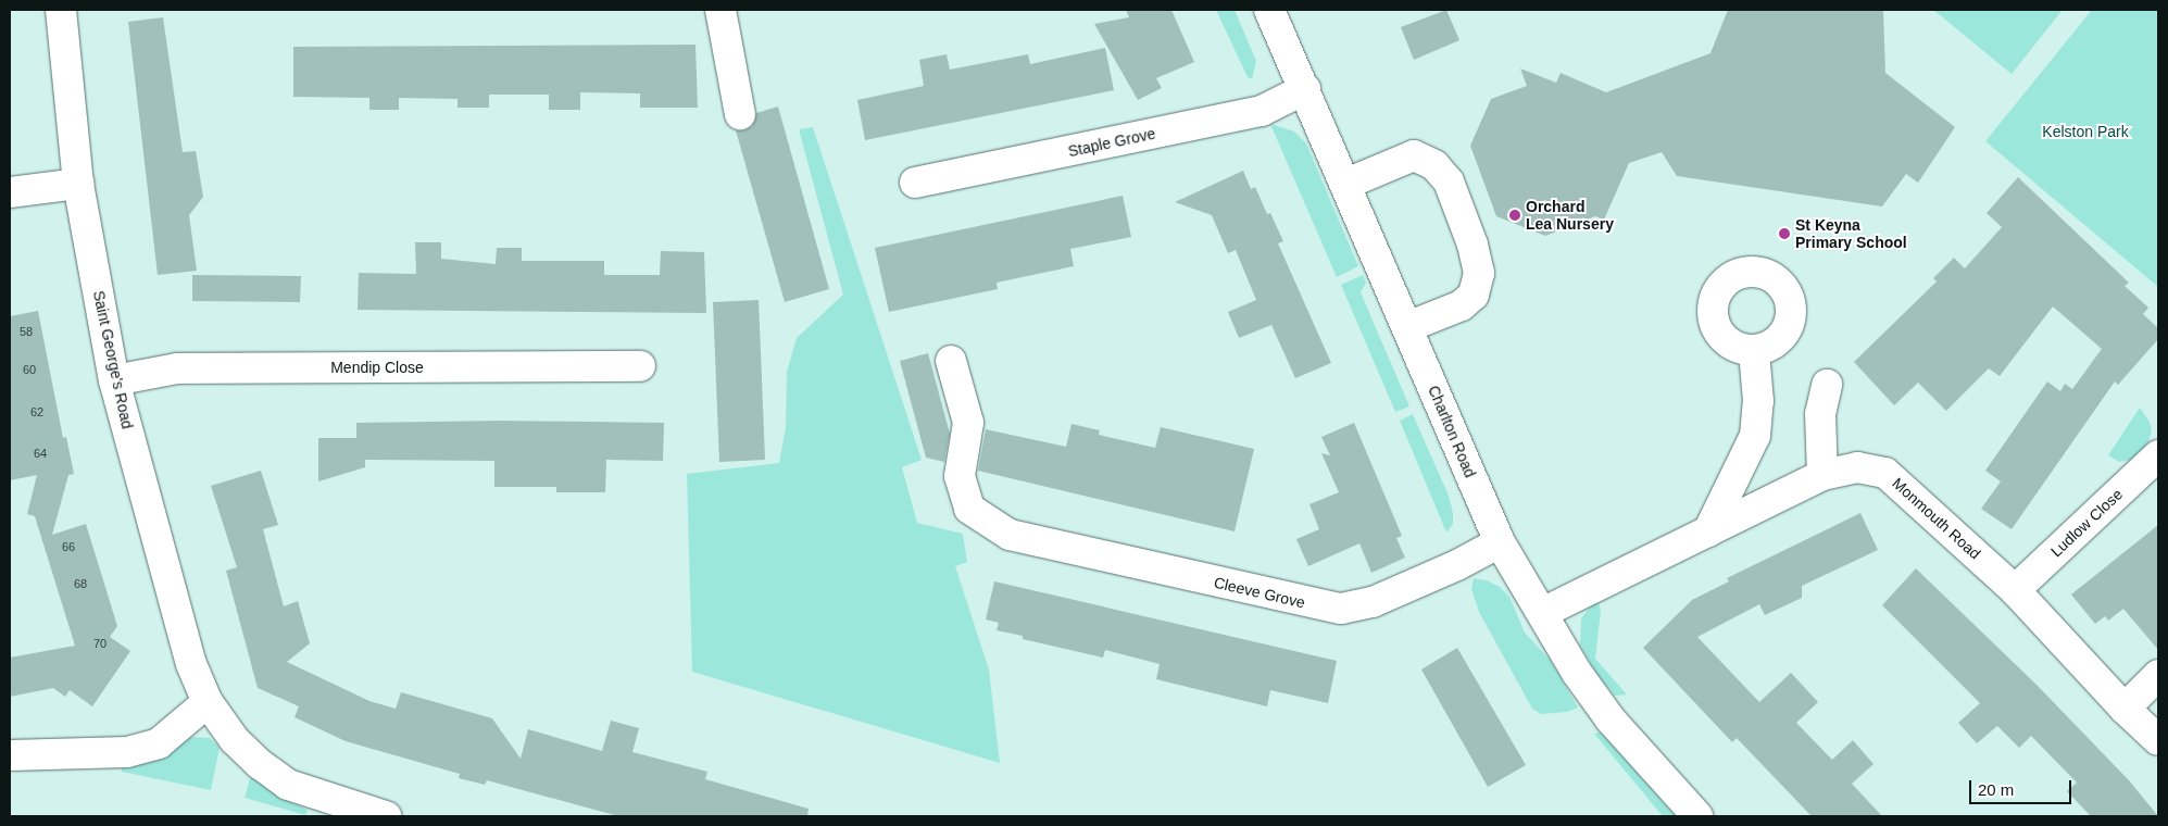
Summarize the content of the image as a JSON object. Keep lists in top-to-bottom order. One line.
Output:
{"streets":{"street":["Staple Grove","Saint George's Road","Mendip Close","Charlton Road","Monmouth Road","Ludlow Close","Cleeve Grove"]},"crossings":[["Staple Grove","Charlton Road"],["Saint George's Road","Mendip Close"],["Charlton Road","Monmouth Road"],["Charlton Road","Cleeve Grove"],["Monmouth Road","Ludlow Close"]],"parks":["Kelston Park"],"places":["Orchard Lea Nursery","St Keyna Primary School"],"house_numbers":["58","60","62","64","66","68","70"],"scale_bar":"20 m"}
